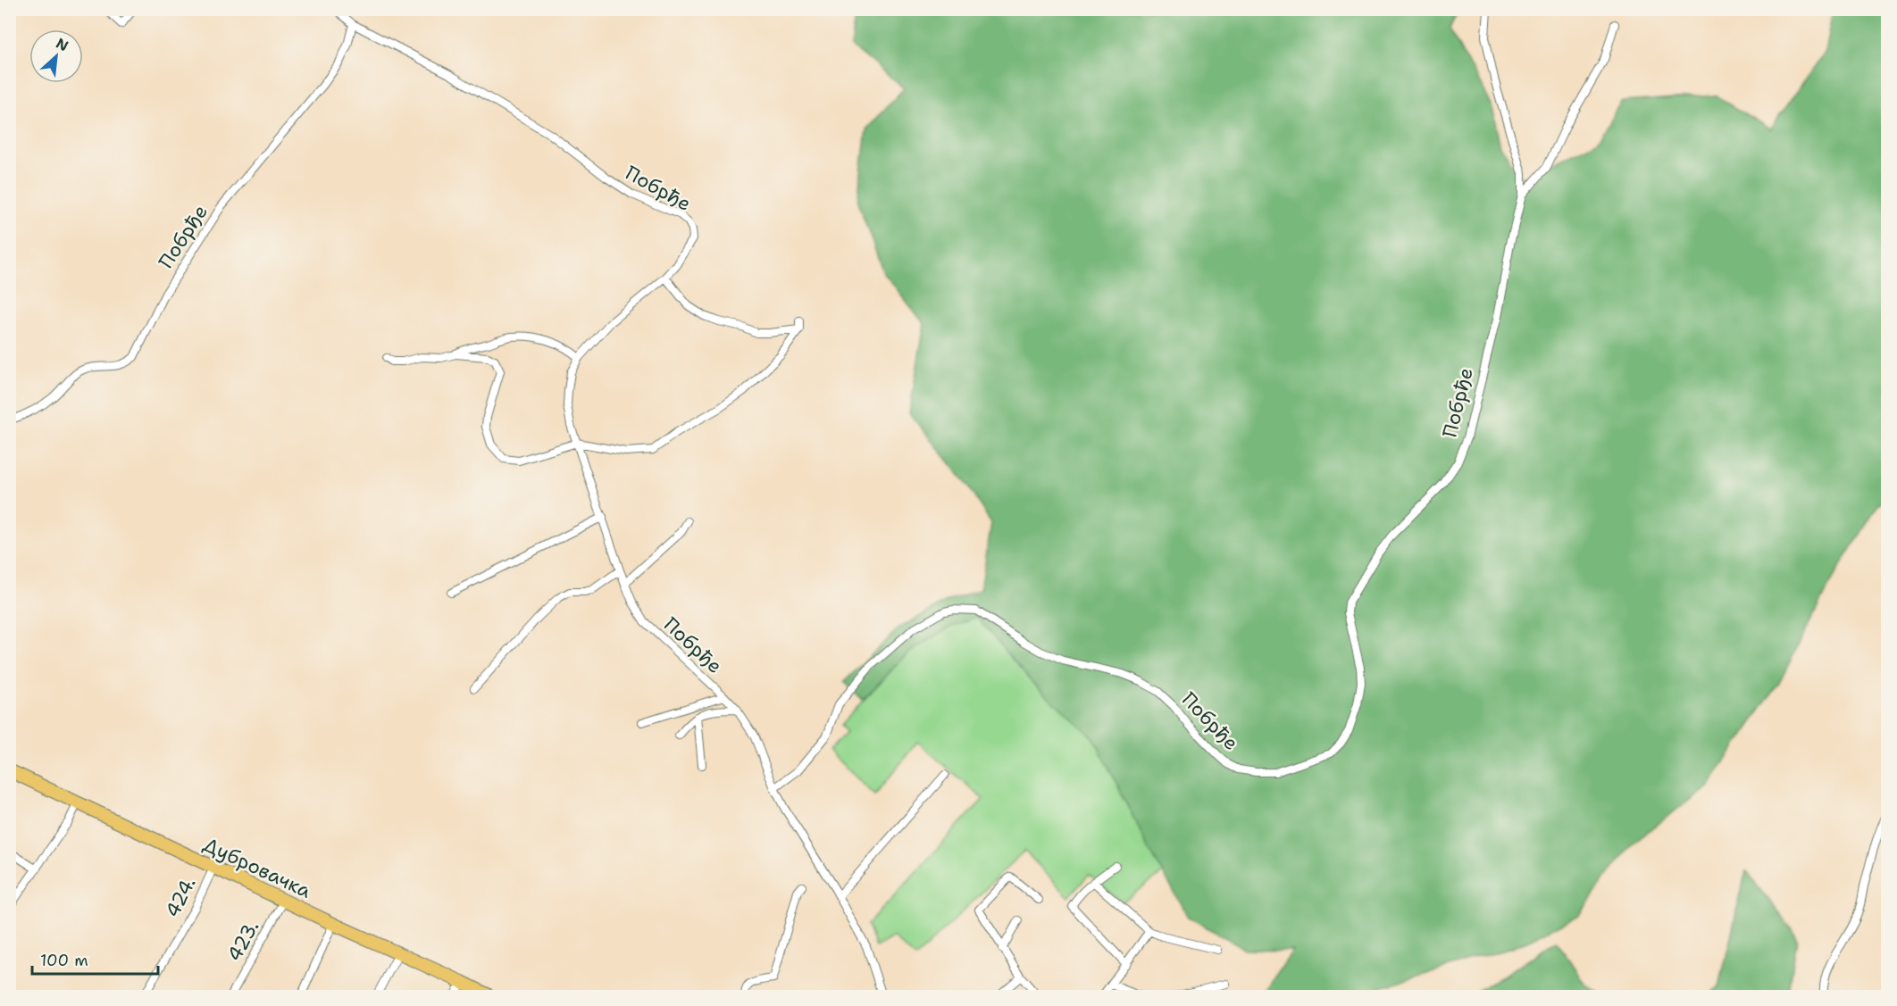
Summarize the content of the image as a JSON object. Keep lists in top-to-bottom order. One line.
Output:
{"streets":{"main road":["Дубровачка"],"street":["Побрђе","424.","423."]},"crossings":[["Дубровачка","424."],["Дубровачка","423."]],"scale_bar":"100 m","north":"top right"}
